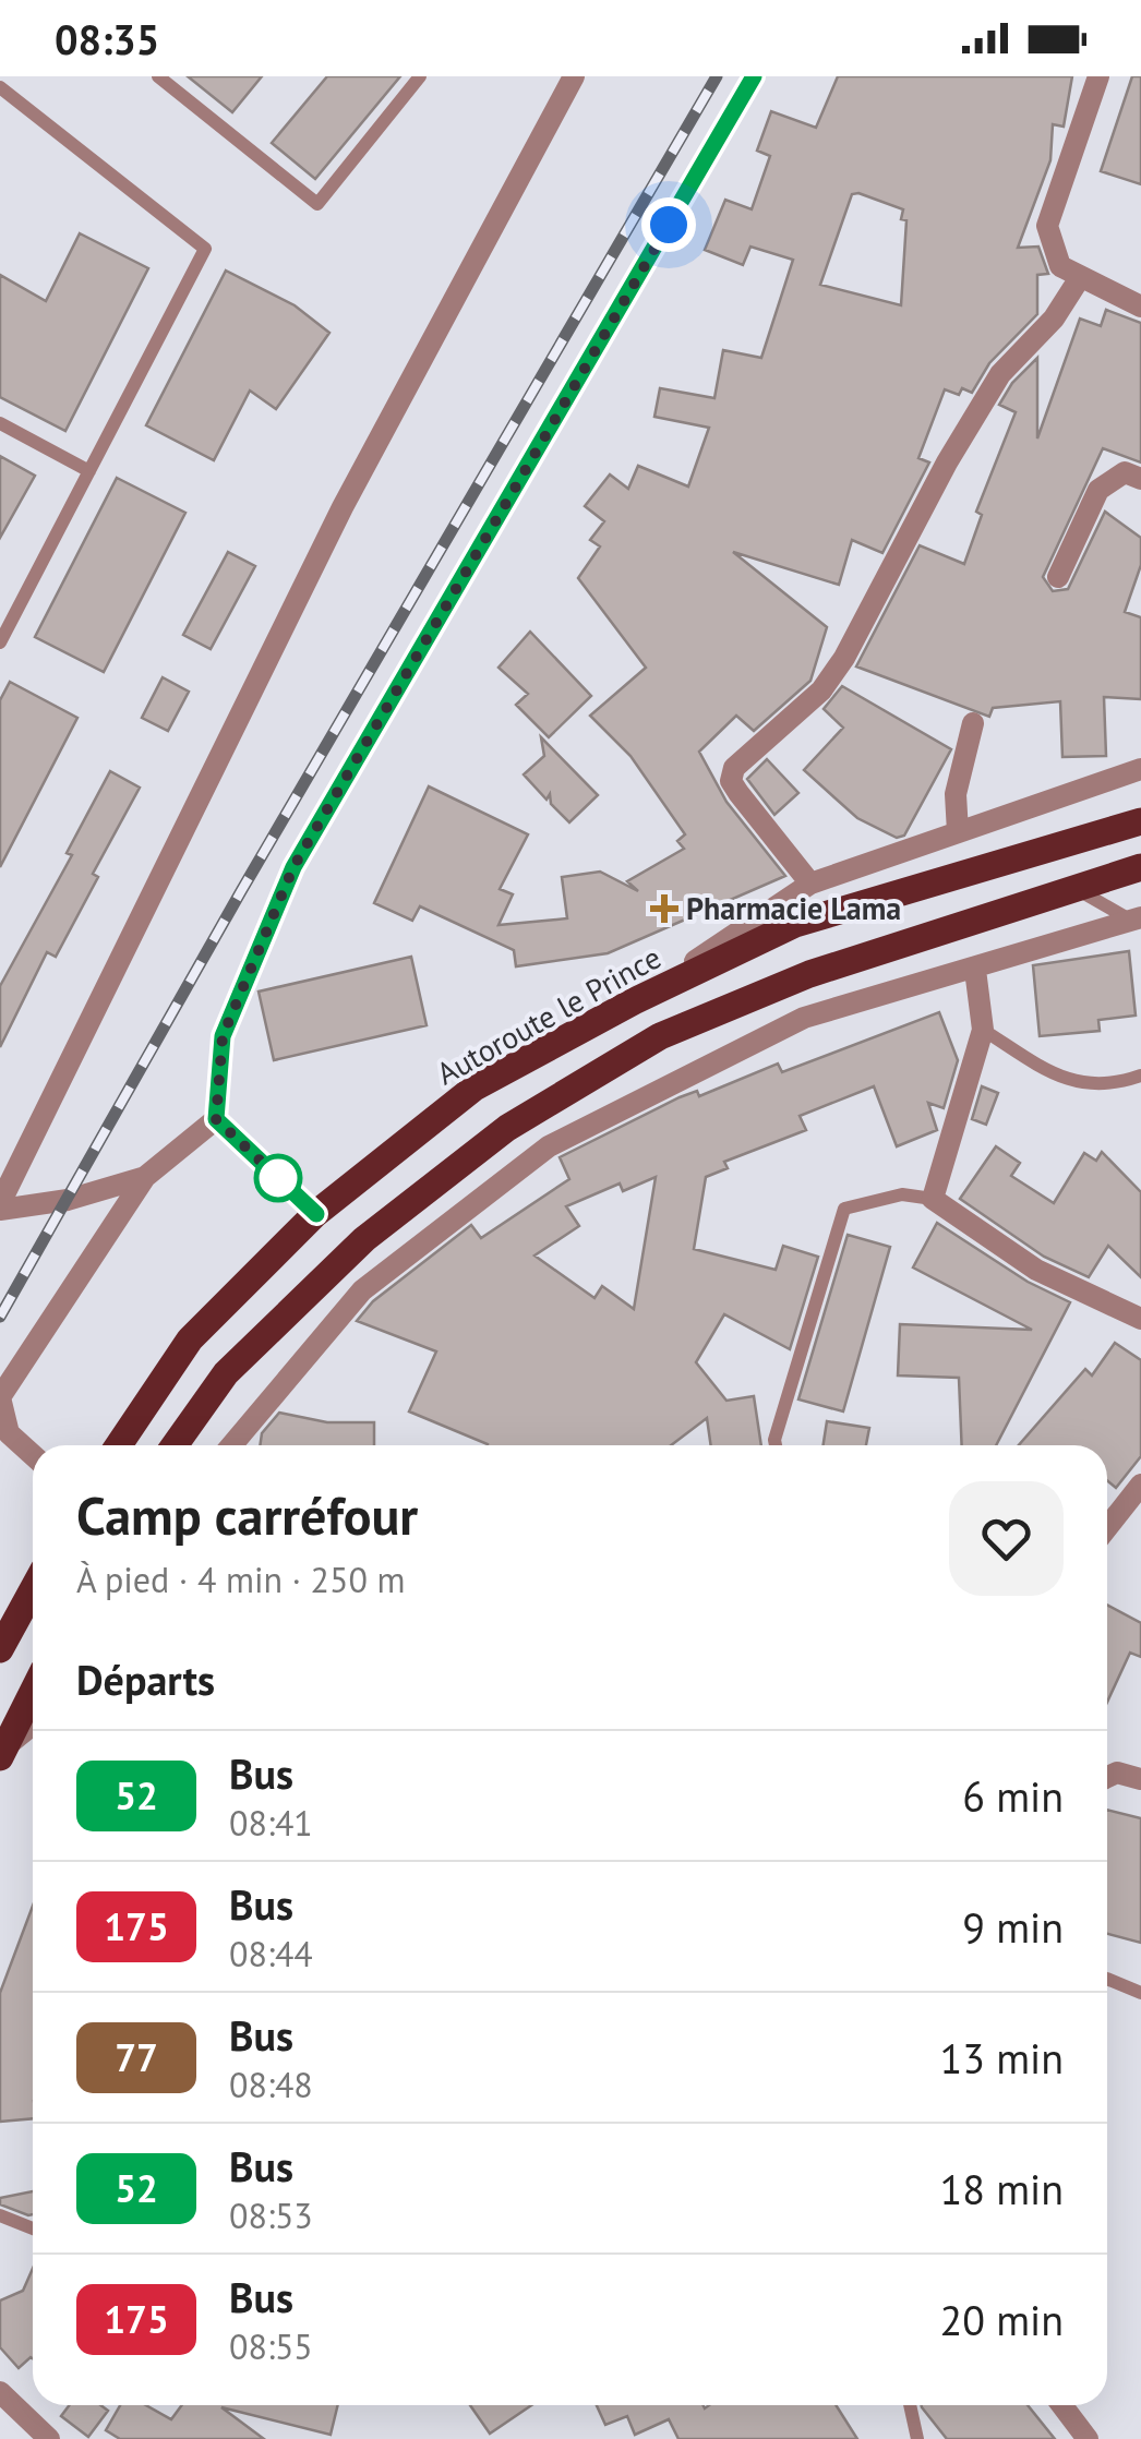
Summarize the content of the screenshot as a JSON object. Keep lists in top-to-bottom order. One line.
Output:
{"streets":{"main road":["Autoroute le Prince"]},"places":{"health":["Pharmacie Lama"]},"lines":["bus line 52"],"page":{"status":"08:35","heading":[["Camp carréfour","À pied · 4 min · 250 m"],"Départs"],"list":[{"mark":"52","name":"Bus","note":"08:41","value":"6 min"},{"mark":"175","name":"Bus","note":"08:44","value":"9 min"},{"mark":"77","name":"Bus","note":"08:48","value":"13 min"},{"mark":"52","name":"Bus","note":"08:53","value":"18 min"},{"mark":"175","name":"Bus","note":"08:55","value":"20 min"}]}}
